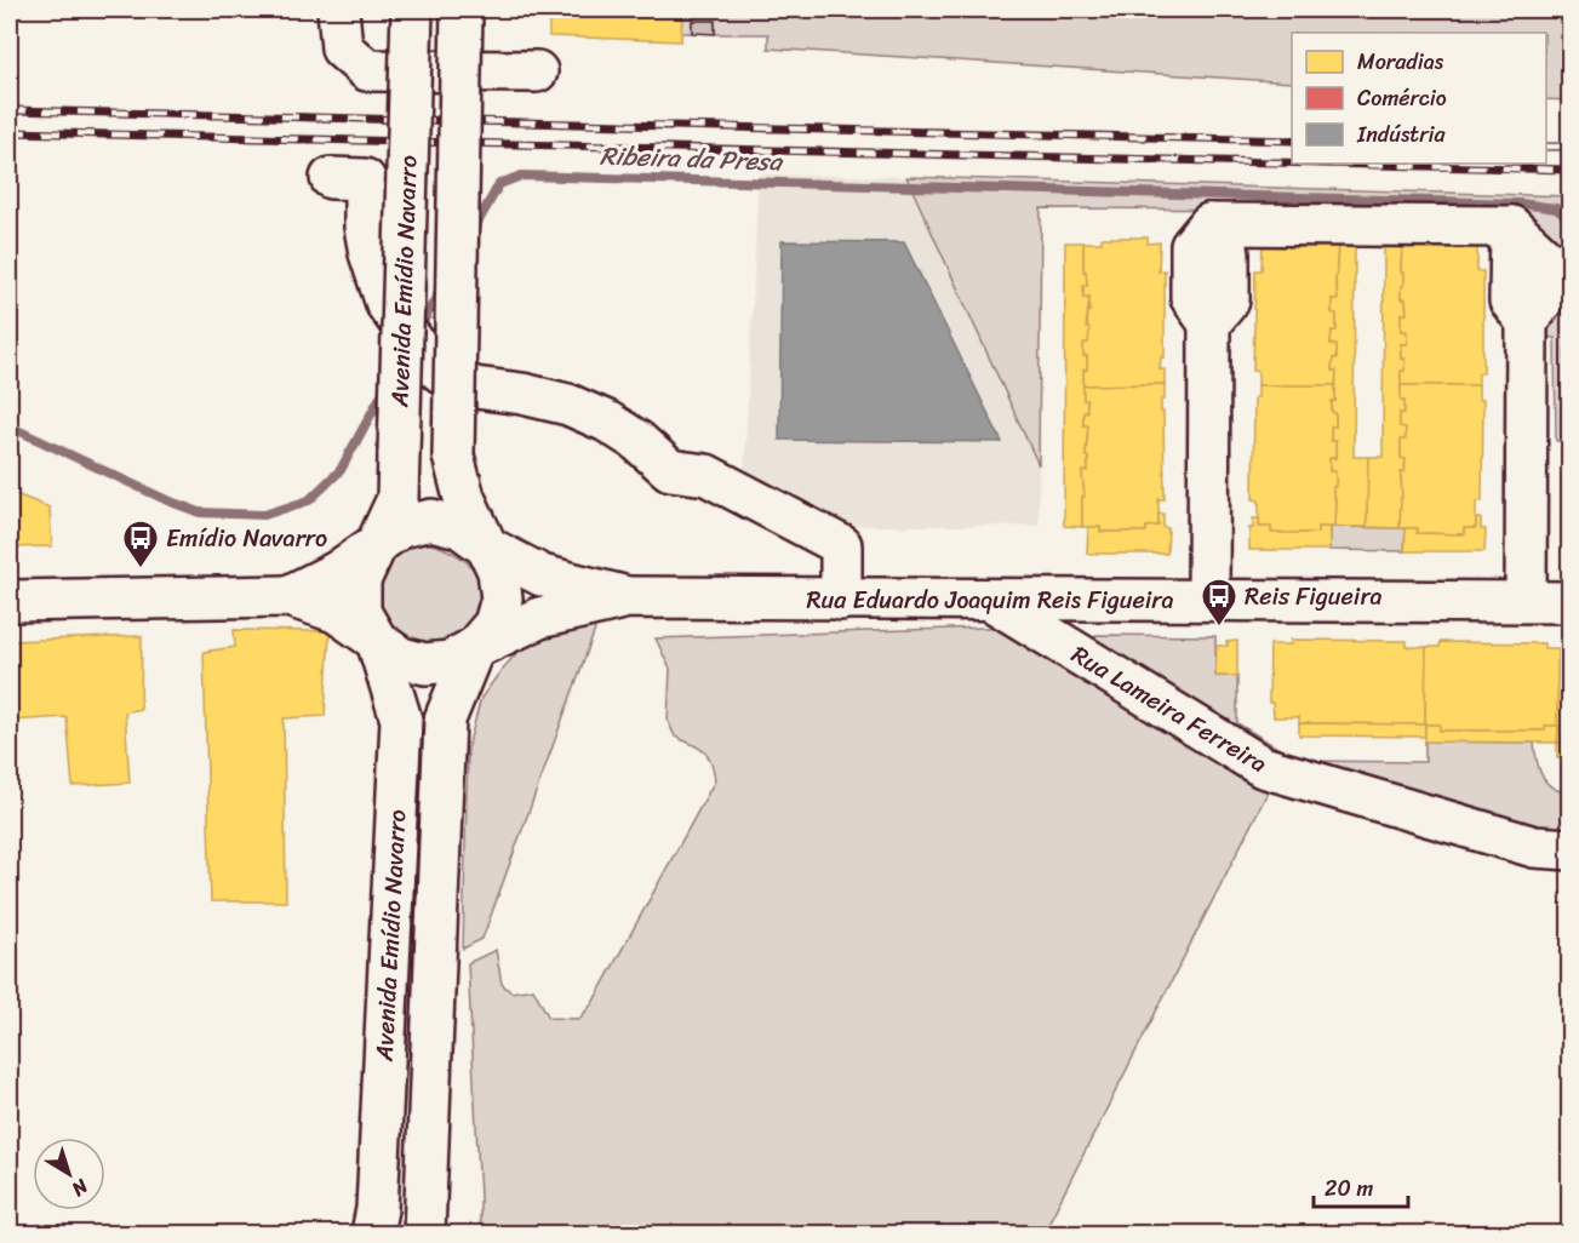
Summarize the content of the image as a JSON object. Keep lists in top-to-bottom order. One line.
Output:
{"streets":{"street":["Avenida Emídio Navarro","Rua Eduardo Joaquim Reis Figueira","Rua Lameira Ferreira"]},"crossings":[["Avenida Emídio Navarro","Rua Eduardo Joaquim Reis Figueira"],["Rua Eduardo Joaquim Reis Figueira","Rua Lameira Ferreira"]],"water":["Ribeira da Presa"],"places":{"bus stop":["Emídio Navarro","Reis Figueira"]},"legend":["Moradias","Comércio","Indústria"],"scale_bar":"20 m","north":"bottom right"}
